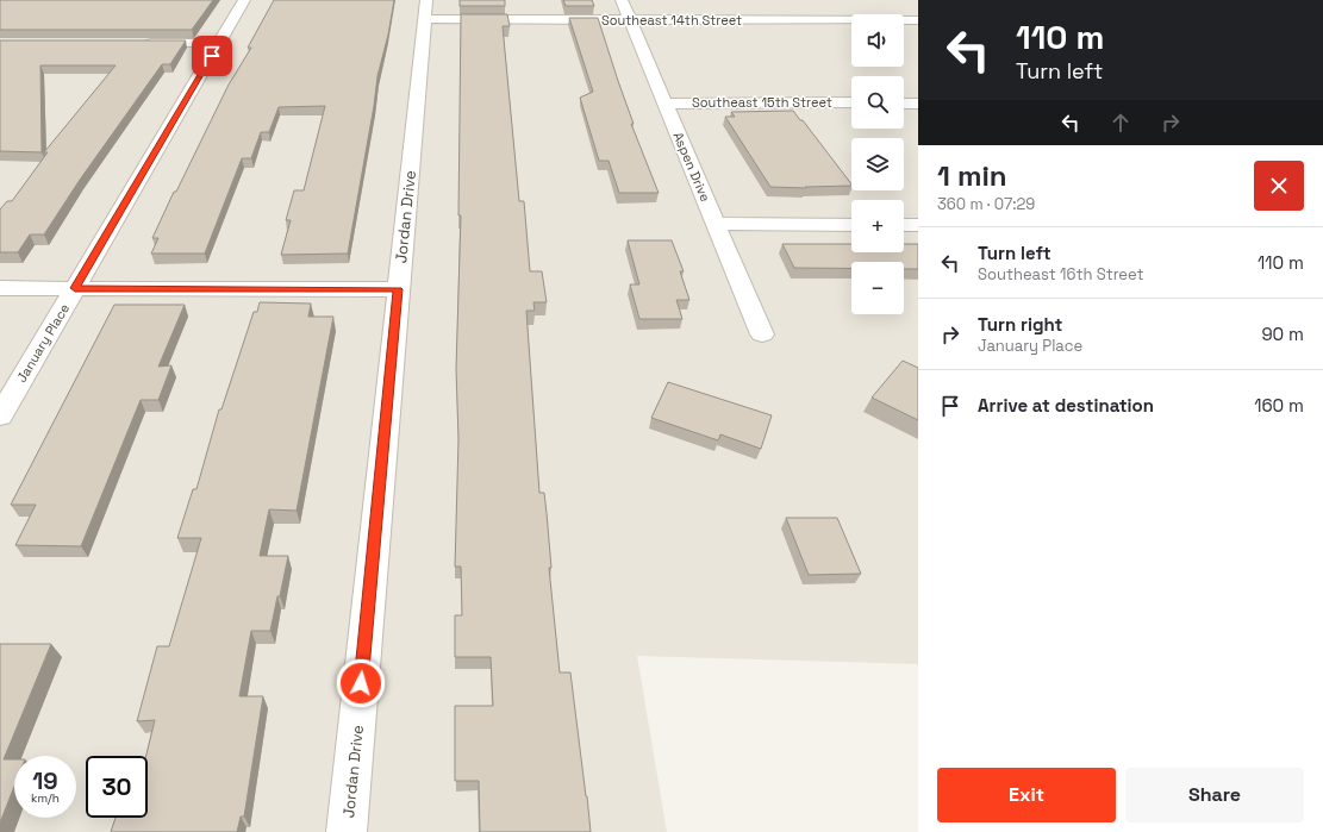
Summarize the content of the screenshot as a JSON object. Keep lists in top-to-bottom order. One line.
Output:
{"streets":{"street":["Southeast 14th Street","Southeast 15th Street","Aspen Drive","Jordan Drive","January Place"]},"crossings":[["Southeast 14th Street","Aspen Drive"],["Southeast 14th Street","Jordan Drive"],["Southeast 15th Street","Aspen Drive"]],"page":{"turn":["110 m","Turn left"],"map_buttons":["+","−"],"heading":["1 min","360 m · 07:29"],"list":[{"name":"Turn left","note":"Southeast 16th Street","value":"110 m"},{"name":"Turn right","note":"January Place","value":"90 m"},{"name":"Arrive at destination","value":"160 m"}],"speed":"19 km/h","limit":"30","buttons":["Exit","Share"]}}
